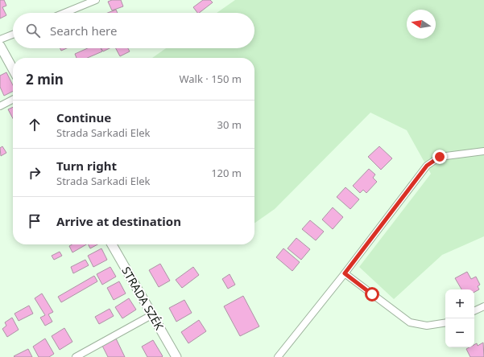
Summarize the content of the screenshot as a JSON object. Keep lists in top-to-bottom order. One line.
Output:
{"streets":{"street":["STRADA SZÉK"]},"north":"left","page":{"search":"Search here","heading":["2 min","Walk · 150 m"],"list":[["Continue","Strada Sarkadi Elek","30 m"],["Turn right","Strada Sarkadi Elek","120 m"],"Arrive at destination"],"map_buttons":["+","−"]}}
